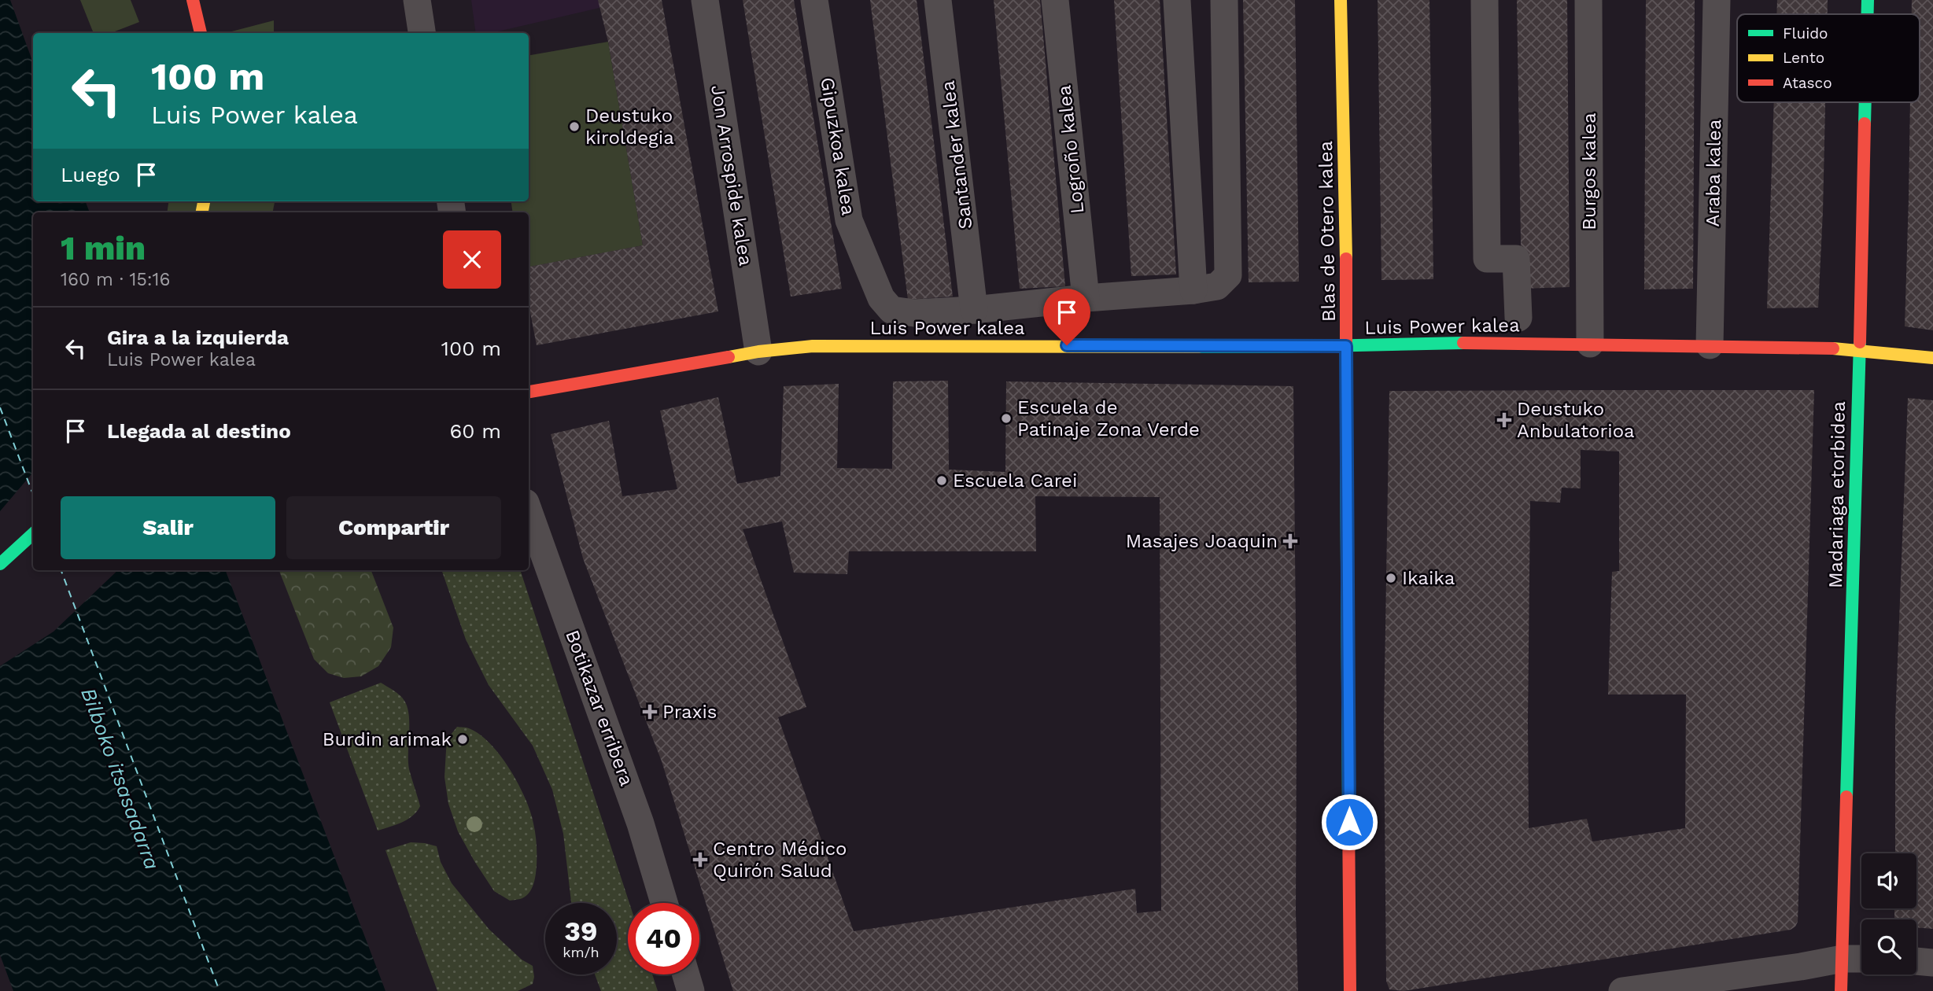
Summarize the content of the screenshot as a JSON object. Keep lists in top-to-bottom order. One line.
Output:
{"streets":{"street":["Gipuzkoa kalea","Logroño kalea","Santander kalea","Burgos kalea","Araba kalea","Jon Arrospide kalea","Blas de Otero kalea","Luis Power kalea","Madariaga etorbidea","Botikazar erribera"]},"crossings":[["Gipuzkoa kalea","Logroño kalea"],["Gipuzkoa kalea","Santander kalea"],["Burgos kalea","Luis Power kalea"],["Araba kalea","Luis Power kalea"],["Jon Arrospide kalea","Luis Power kalea"],["Blas de Otero kalea","Luis Power kalea"],["Luis Power kalea","Madariaga etorbidea"]],"water":["Bilboko itsasadarra"],"places":{"other":["Deustuko kiroldegia","Escuela de Patinaje Zona Verde","Escuela Carei","Ikaika","Burdin arimak"],"health":["Deustuko Anbulatorioa","Masajes Joaquin","Praxis","Centro Médico Quirón Salud"]},"legend":["Fluido","Lento","Atasco"],"page":{"turn":["100 m","Luis Power kalea"],"then":"Luego","heading":["1 min","160 m · 15:16"],"list":[{"name":"Gira a la izquierda","note":"Luis Power kalea","value":"100 m"},{"name":"Llegada al destino","value":"60 m"}],"buttons":["Salir","Compartir"],"speed":"39 km/h","limit":"40"}}
